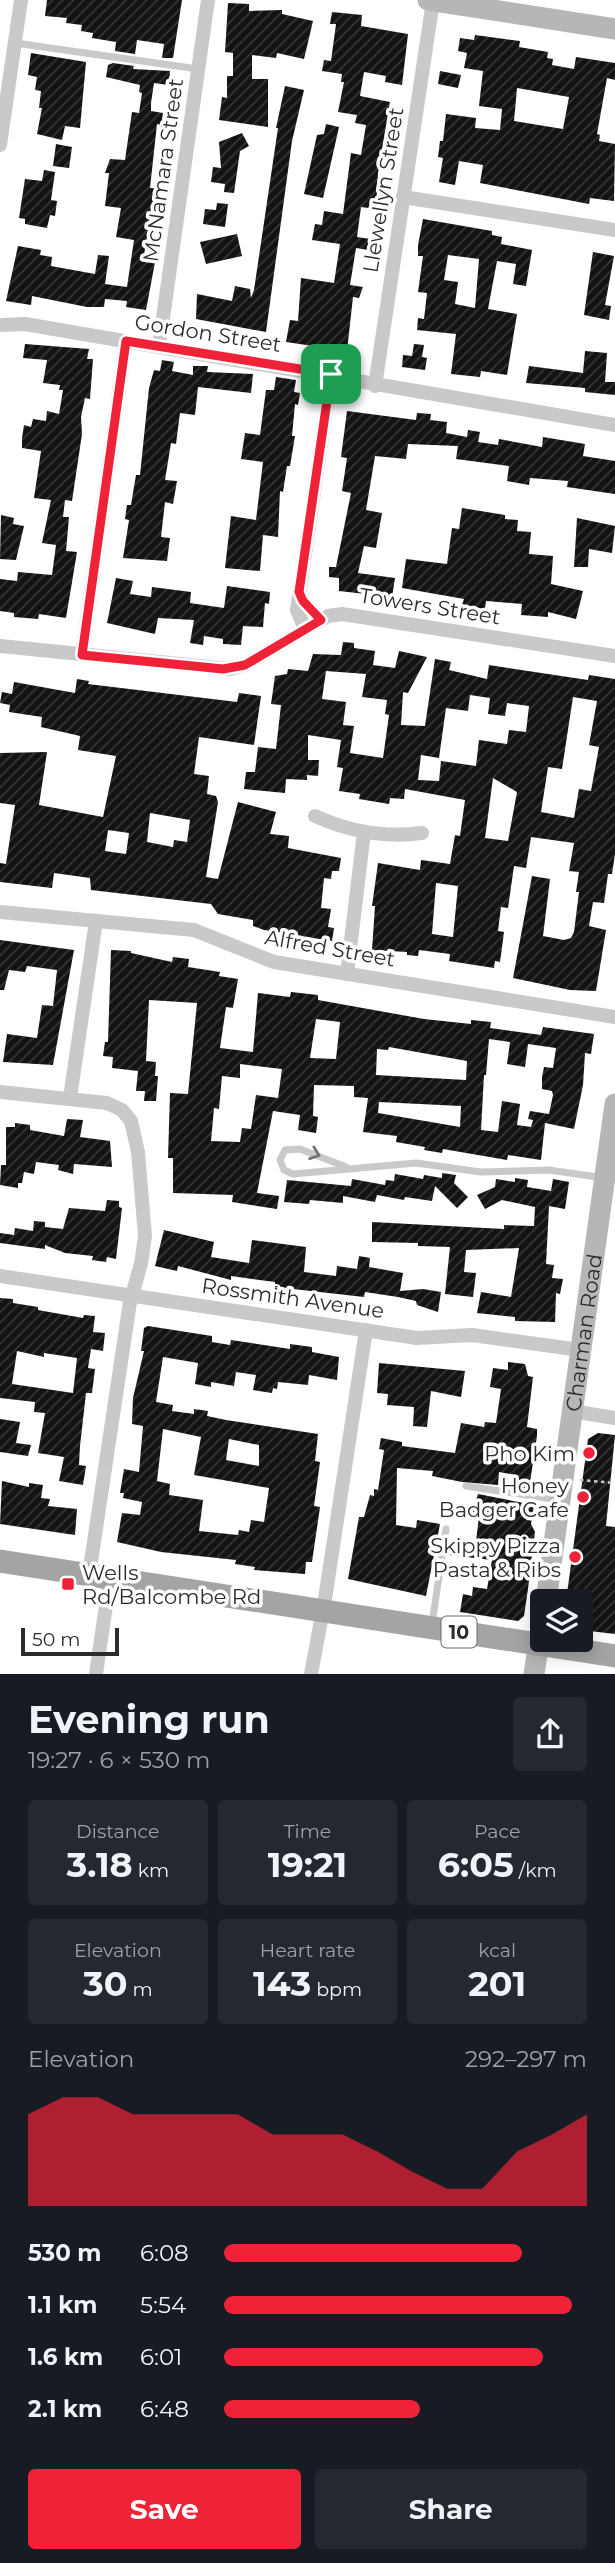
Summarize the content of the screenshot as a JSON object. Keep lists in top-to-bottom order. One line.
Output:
{"streets":{"main road":["Charman Road","10"],"street":["McNamara Street","Llewellyn Street","Gordon Street","Towers Street","Alfred Street","Rossmith Avenue"]},"crossings":[["McNamara Street","Gordon Street"],["Llewellyn Street","Gordon Street"],["Rossmith Avenue","Charman Road"]],"places":{"other":["Pho Kim","Honey Badger Cafe","Skippy Pizza Pasta & Ribs"],"transit":["Wells Rd/Balcombe Rd"]},"scale_bar":"50 m","page":{"scale":"50 m","heading":["Evening run","19:27 · 6 × 530 m"],"stats":[["Distance","3.18 km"],["Time","19:21"],["Pace","6:05 /km"],["Elevation","30 m"],["Heart rate","143 bpm"],["kcal","201"]],"chart":["Elevation","292–297 m"],"list":[{"name":"530 m","note":"6:08"},{"name":"1.1 km","note":"5:54"},{"name":"1.6 km","note":"6:01"},{"name":"2.1 km","note":"6:48"}],"buttons":["Save","Share"]}}
